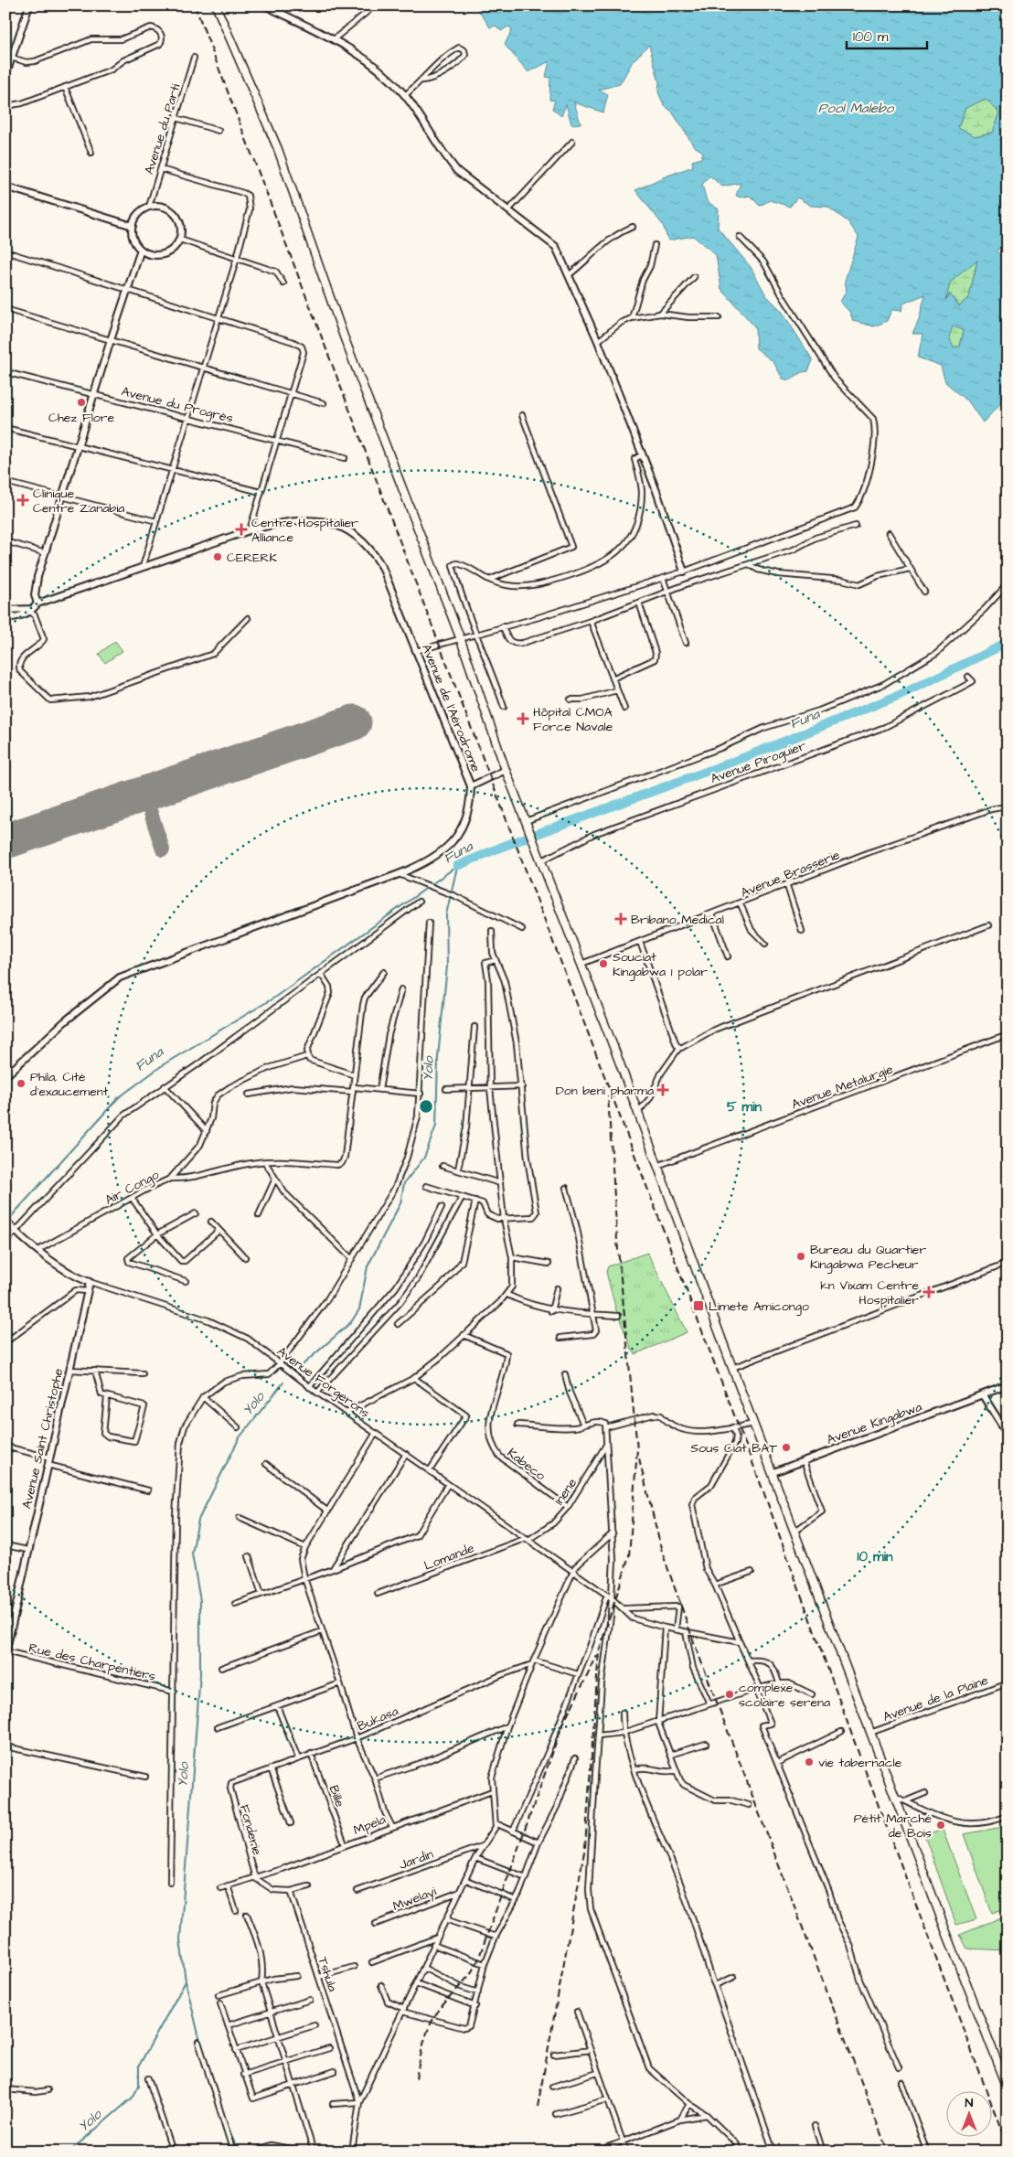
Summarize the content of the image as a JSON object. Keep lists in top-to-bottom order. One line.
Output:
{"streets":{"street":["Avenue du Parti","Avenue du Progrès","Avenue de l’Aérodrome","Avenue Piroguier","Avenue Brasserie","Avenue Metalurgie","Air Congo","Avenue Forgerons","Avenue Kingabwa","Avenue Saint Christophe","Kabeco","Inene","Lomande","Rue des Charpentiers","Avenue de la Plaine","Bukasa","Bille","Mpela","Fonderie","Jardin","Mwelayi","Tshula"]},"crossings":[["Air Congo","Avenue Forgerons"],["Avenue Forgerons","Avenue Saint Christophe"],["Avenue Forgerons","Inene"],["Avenue Forgerons","Lomande"],["Avenue Saint Christophe","Rue des Charpentiers"],["Kabeco","Inene"],["Inene","Lomande"],["Bukasa","Bille"],["Bukasa","Fonderie"],["Bille","Mpela"],["Mpela","Fonderie"]],"water":["Pool Malebo","Funa","Yolo"],"places":{"other":["Chez Flore","CERERK","Souciat Kingabwa 1 polar","Phila, Cité d'exaucement","Bureau du Quartier Kingabwa Pecheur","Sous Ciat BAT","complexe scolaire serena","vie tabernacle","Pétit Marché de Bois"],"health":["Clinique Centre Zanabia","Centre Hospitalier Alliance","Hôpital CMOA Force Navale","Bribano Medical","Don beni pharma","kn Vixam Centre Hospitalier"],"transit":["Limete Amicongo"]},"scale_bar":"100 m","north":"top","rings":["5 min","10 min"]}
